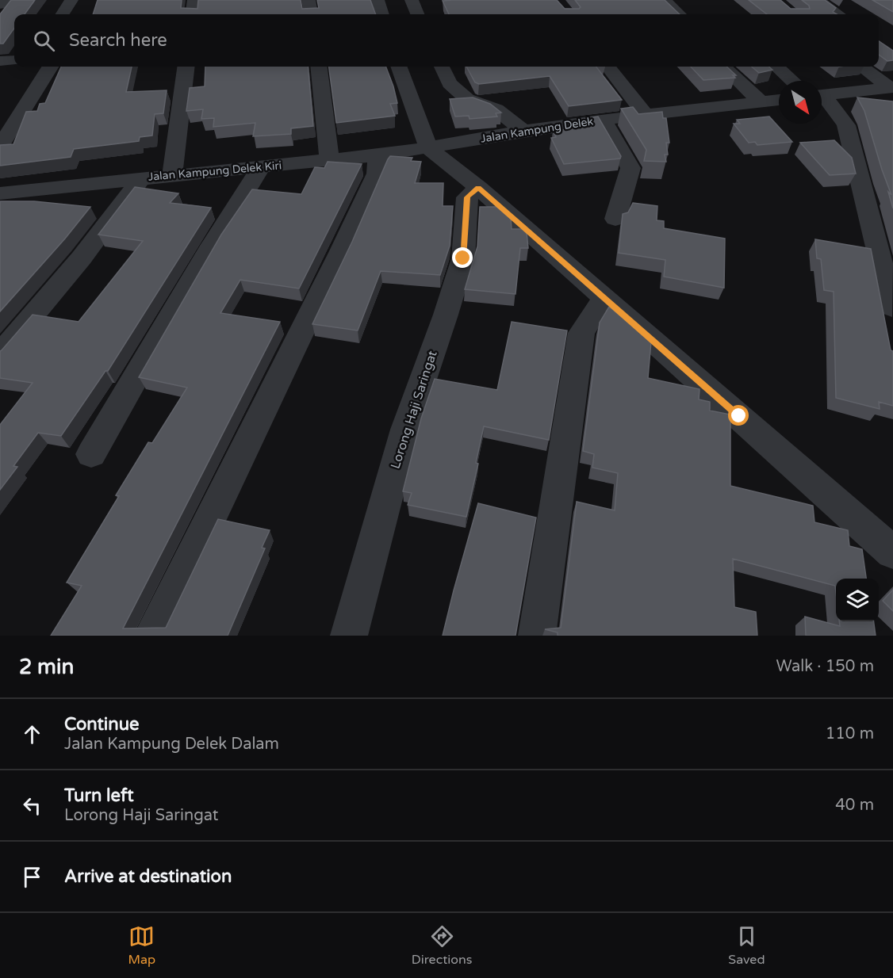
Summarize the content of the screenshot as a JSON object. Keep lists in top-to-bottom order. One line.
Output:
{"streets":{"street":["Jalan Kampung Delek","Jalan Kampung Delek Kiri","Lorong Haji Saringat"]},"crossings":[["Jalan Kampung Delek","Jalan Kampung Delek Kiri"]],"north":"bottom right","page":{"search":"Search here","heading":["2 min","Walk · 150 m"],"list":[["Continue","Jalan Kampung Delek Dalam","110 m"],["Turn left","Lorong Haji Saringat","40 m"],"Arrive at destination"],"nav":["Map","Directions","Saved"]}}
